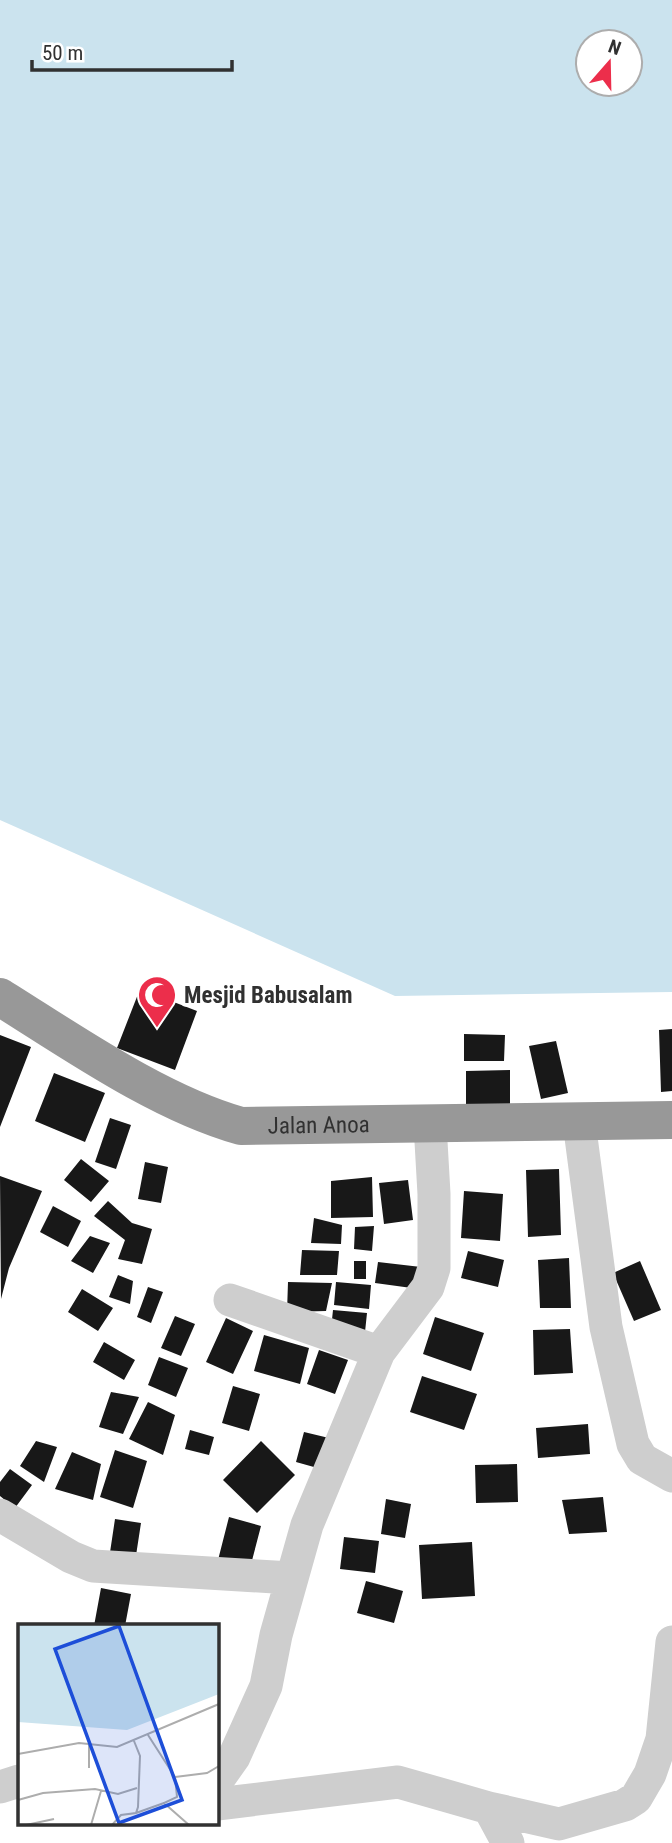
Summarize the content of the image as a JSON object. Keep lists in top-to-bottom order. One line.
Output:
{"streets":{"highway":["Jalan Anoa"]},"places":{"mosque":["Mesjid Babusalam"]},"scale_bar":"50 m","north":"top"}
